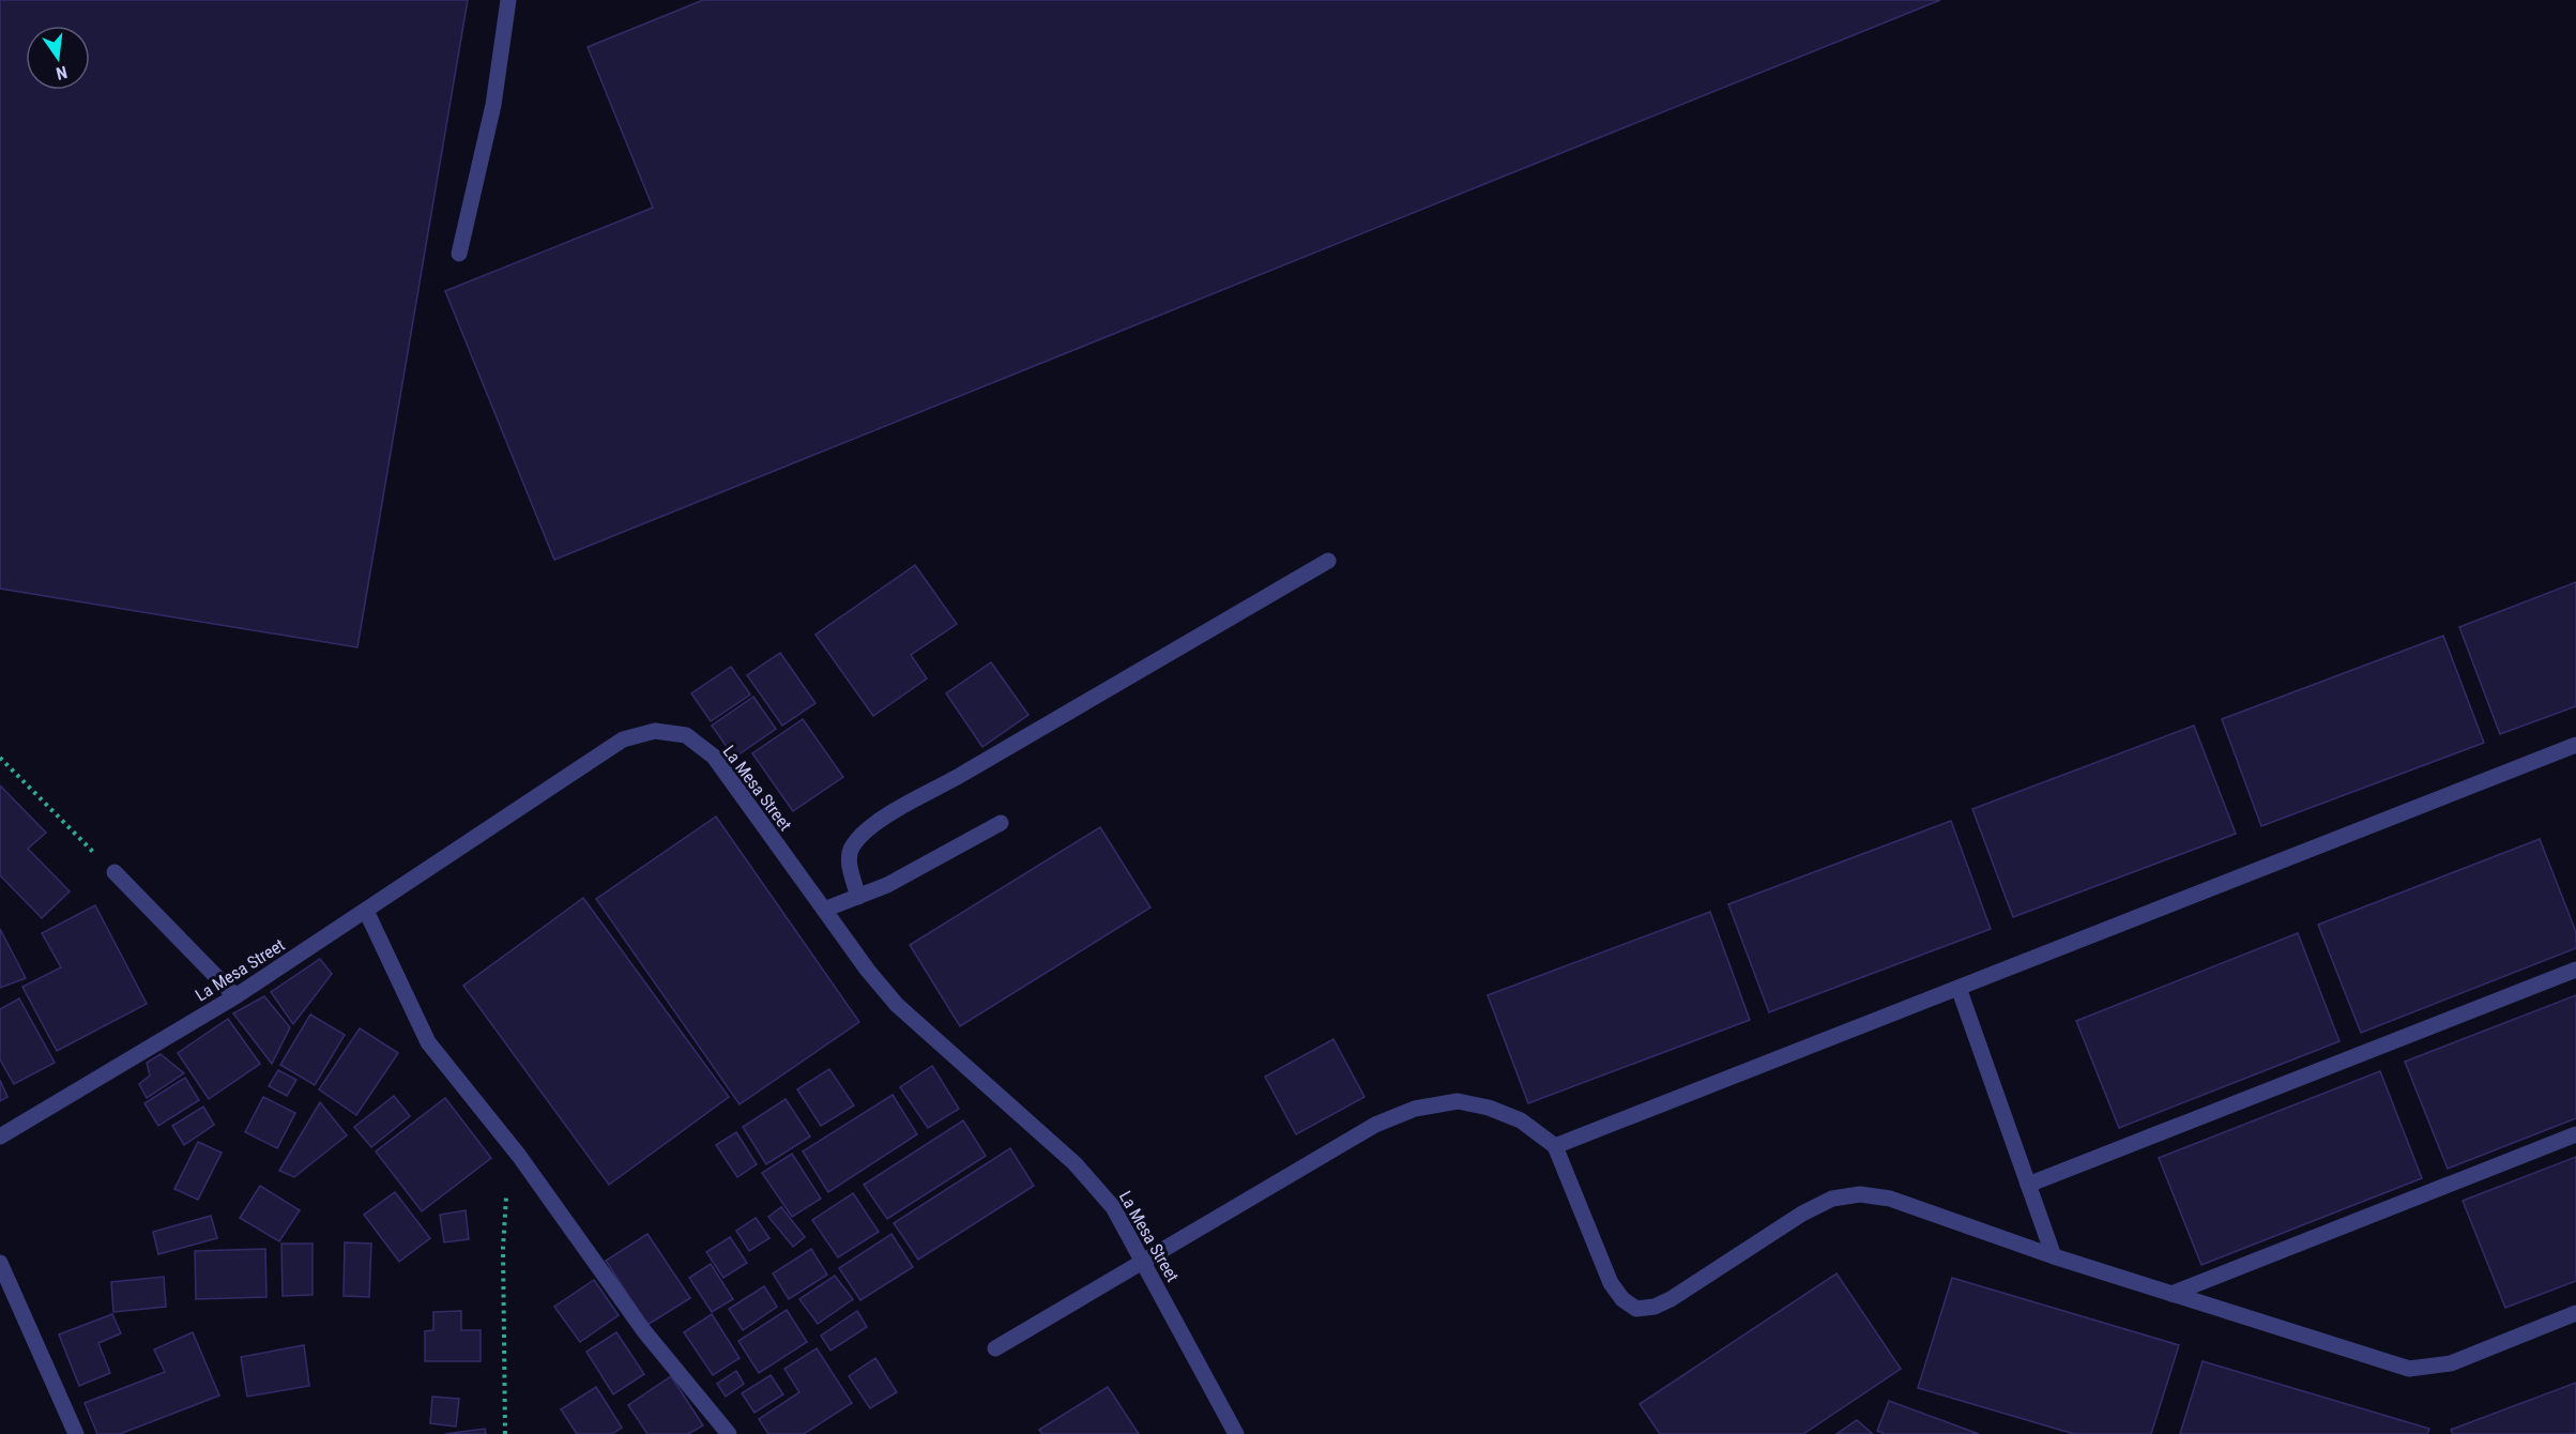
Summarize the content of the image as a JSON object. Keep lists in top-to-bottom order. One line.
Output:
{"streets":{"street":["La Mesa Street"]},"north":"bottom"}
